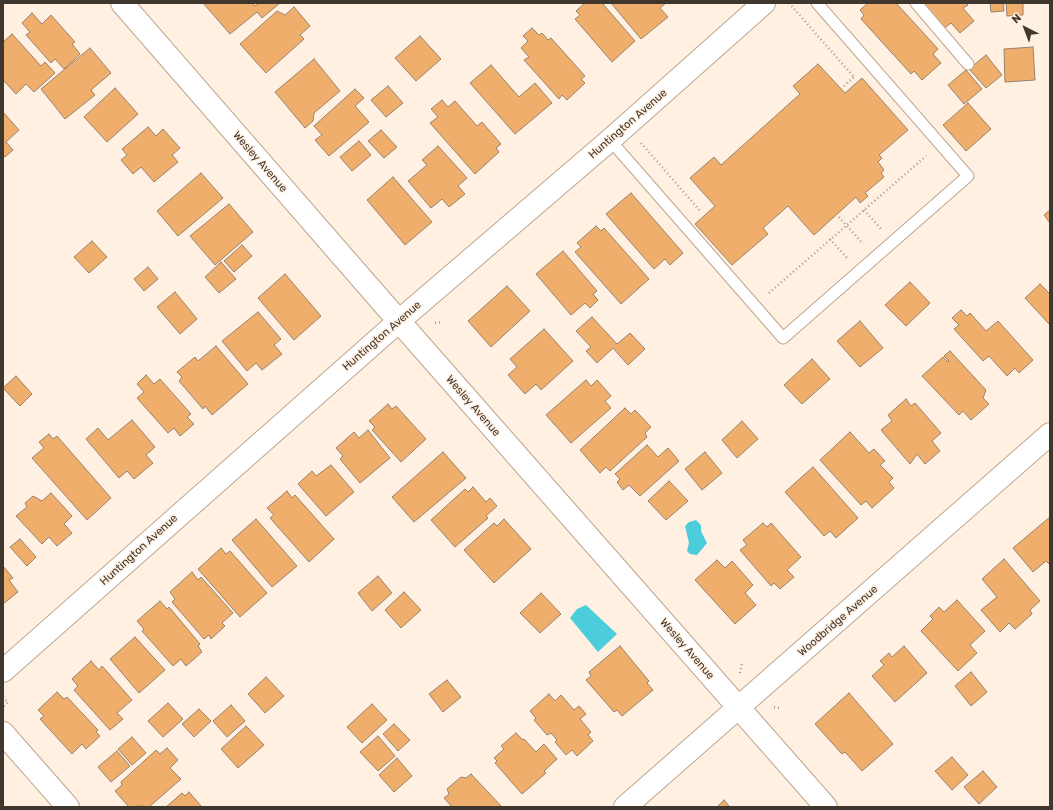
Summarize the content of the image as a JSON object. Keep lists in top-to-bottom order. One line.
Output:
{"streets":{"street":["Huntington Avenue","Wesley Avenue","Woodbridge Avenue"]},"crossings":[["Huntington Avenue","Wesley Avenue"],["Wesley Avenue","Woodbridge Avenue"]],"north":"top left"}
